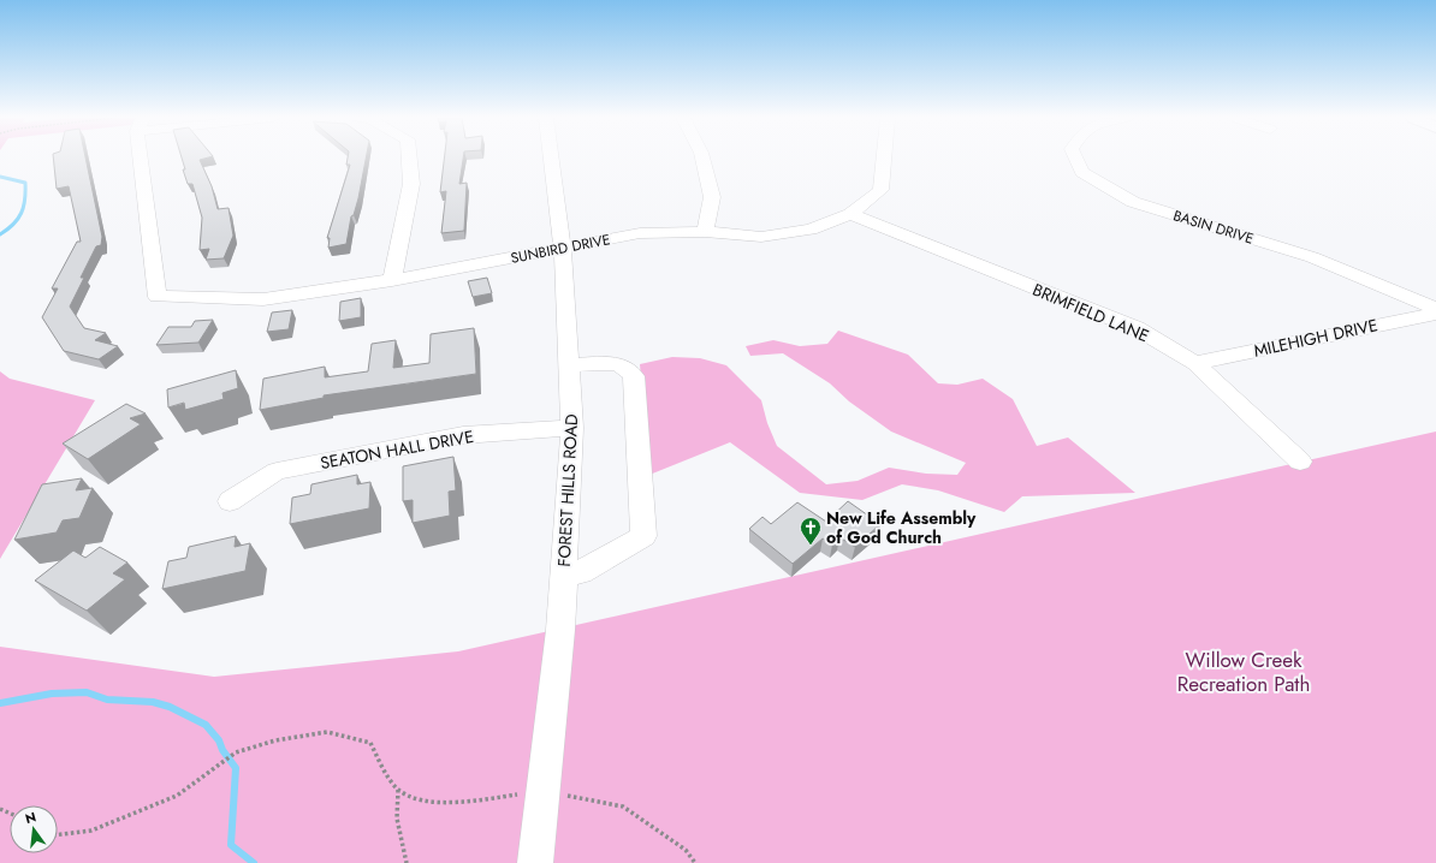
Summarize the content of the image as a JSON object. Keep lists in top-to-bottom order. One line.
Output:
{"streets":{"street":["BASIN DRIVE","SUNBIRD DRIVE","BRIMFIELD LANE","MILEHIGH DRIVE","SEATON HALL DRIVE","FOREST HILLS ROAD"]},"crossings":[["SUNBIRD DRIVE","BRIMFIELD LANE"],["SUNBIRD DRIVE","FOREST HILLS ROAD"],["BRIMFIELD LANE","MILEHIGH DRIVE"],["SEATON HALL DRIVE","FOREST HILLS ROAD"]],"parks":["Willow Creek Recreation Path"],"places":{"church":["New Life Assembly of God Church"]},"north":"top"}
